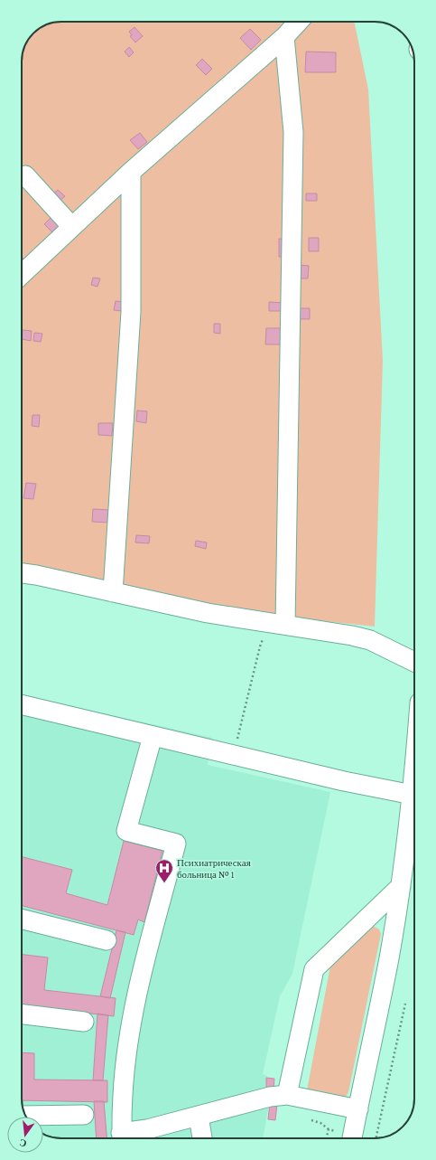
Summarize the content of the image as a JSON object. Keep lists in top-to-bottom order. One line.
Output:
{"places":{"hospital":["Психиатрическая больница № 1"]},"north":"bottom"}
